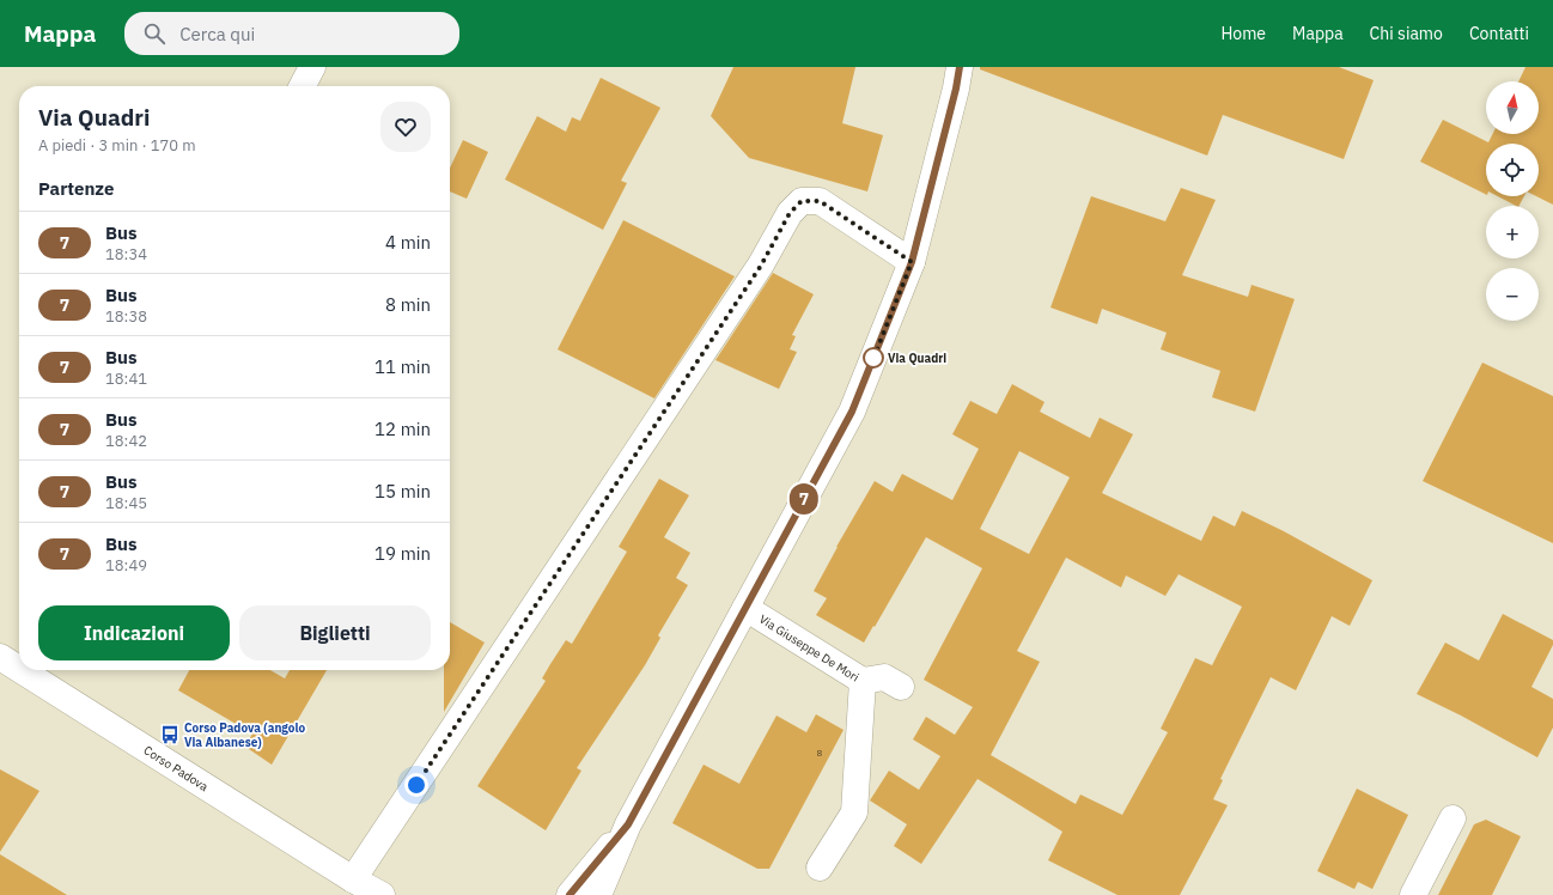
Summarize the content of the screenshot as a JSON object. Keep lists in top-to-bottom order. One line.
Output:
{"streets":{"street":["Via Giuseppe De Mori","Corso Padova"]},"places":{"other":["Via Quadri"],"bus stop":["Corso Padova (angolo Via Albanese)"]},"lines":["bus line 7"],"house_numbers":["8"],"north":"top","page":{"header":"Mappa","search":"Cerca qui","nav":["Home","Mappa","Chi siamo","Contatti"],"on_map":"7","map_buttons":["+","−"],"heading":[["Via Quadri","A piedi · 3 min · 170 m"],"Partenze"],"list":[{"mark":"7","name":"Bus","note":"18:34","value":"4 min"},{"mark":"7","name":"Bus","note":"18:38","value":"8 min"},{"mark":"7","name":"Bus","note":"18:41","value":"11 min"},{"mark":"7","name":"Bus","note":"18:42","value":"12 min"},{"mark":"7","name":"Bus","note":"18:45","value":"15 min"},{"mark":"7","name":"Bus","note":"18:49","value":"19 min"}],"buttons":["Indicazioni","Biglietti"]}}
